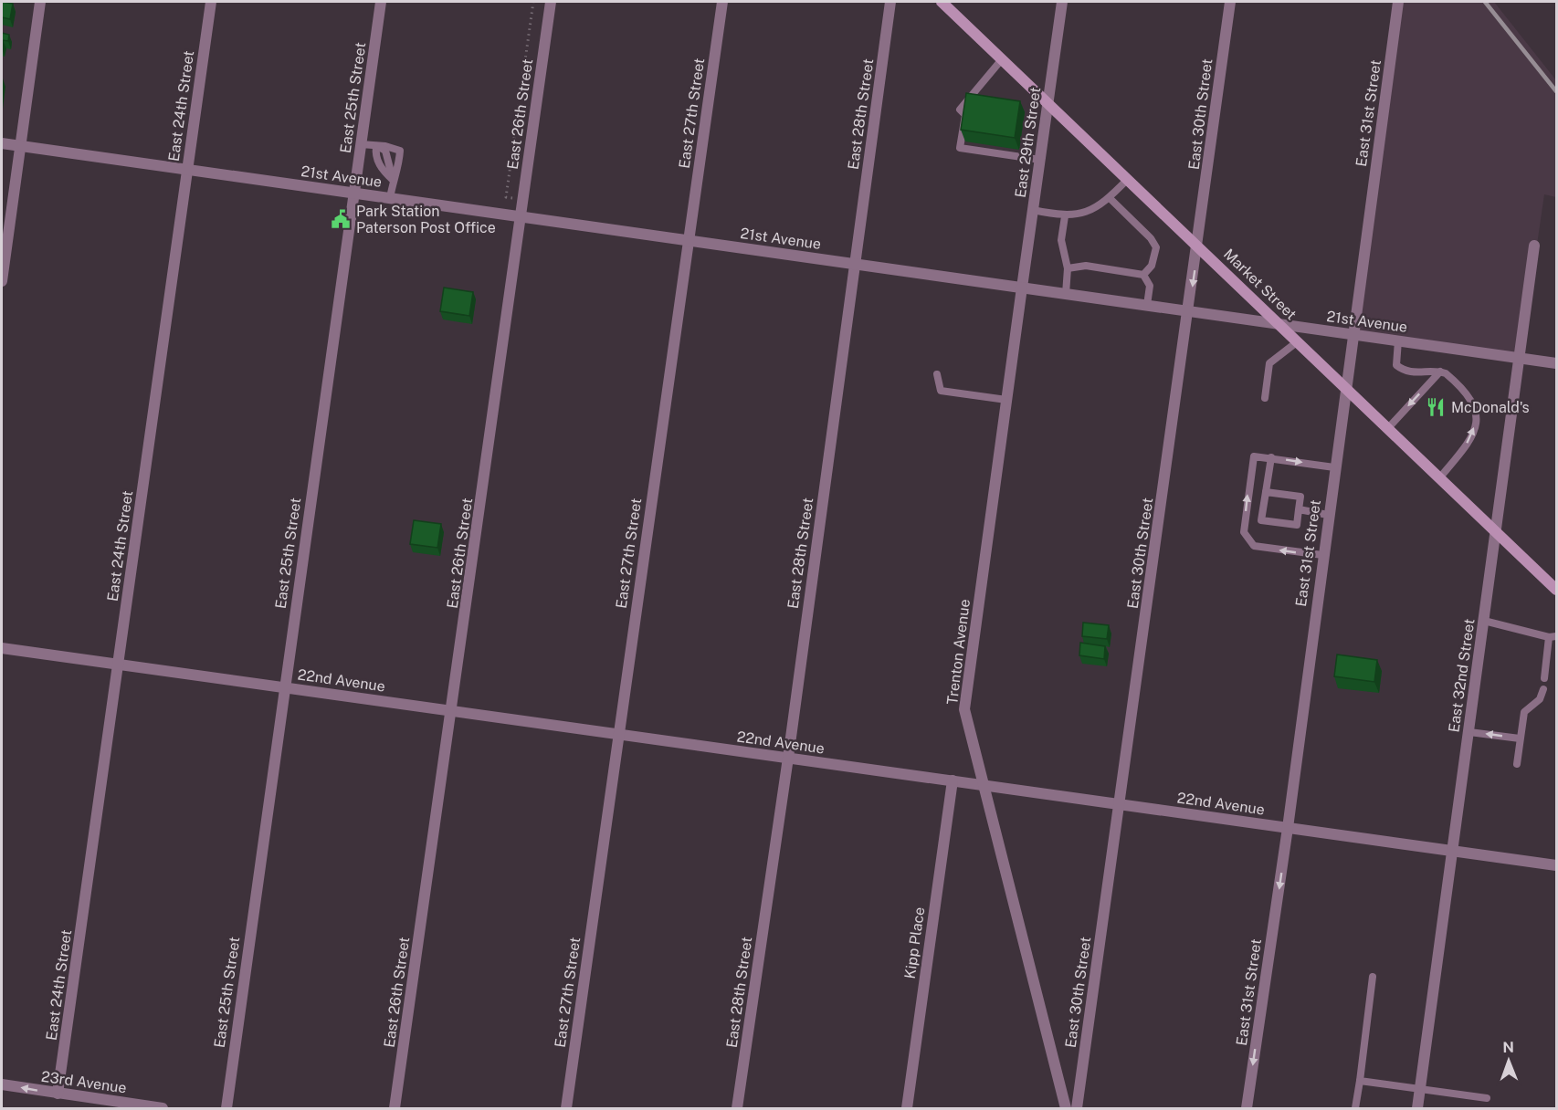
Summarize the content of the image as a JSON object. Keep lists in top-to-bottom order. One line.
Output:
{"streets":{"main road":["Market Street"],"street":["East 25th Street","East 24th Street","East 27th Street","East 31st Street","East 26th Street","East 28th Street","East 30th Street","East 29th Street","21st Avenue","Trenton Avenue","East 32nd Street","22nd Avenue","Kipp Place","23rd Avenue"]},"crossings":[["East 25th Street","21st Avenue"],["East 25th Street","22nd Avenue"],["East 24th Street","21st Avenue"],["East 24th Street","22nd Avenue"],["East 24th Street","23rd Avenue"],["East 27th Street","21st Avenue"],["East 27th Street","22nd Avenue"],["East 31st Street","21st Avenue"],["East 31st Street","Market Street"],["East 31st Street","22nd Avenue"],["East 26th Street","21st Avenue"],["East 26th Street","22nd Avenue"],["East 28th Street","21st Avenue"],["East 28th Street","22nd Avenue"],["East 30th Street","21st Avenue"],["East 30th Street","Market Street"],["East 30th Street","22nd Avenue"],["East 29th Street","21st Avenue"],["East 29th Street","Market Street"],["East 29th Street","Trenton Avenue"],["21st Avenue","Market Street"],["21st Avenue","Trenton Avenue"],["21st Avenue","East 32nd Street"],["Market Street","East 32nd Street"],["Trenton Avenue","22nd Avenue"],["East 32nd Street","22nd Avenue"],["22nd Avenue","Kipp Place"]],"places":{"public building":["Park Station Paterson Post Office"],"restaurant":["McDonald's"]},"north":"top"}
